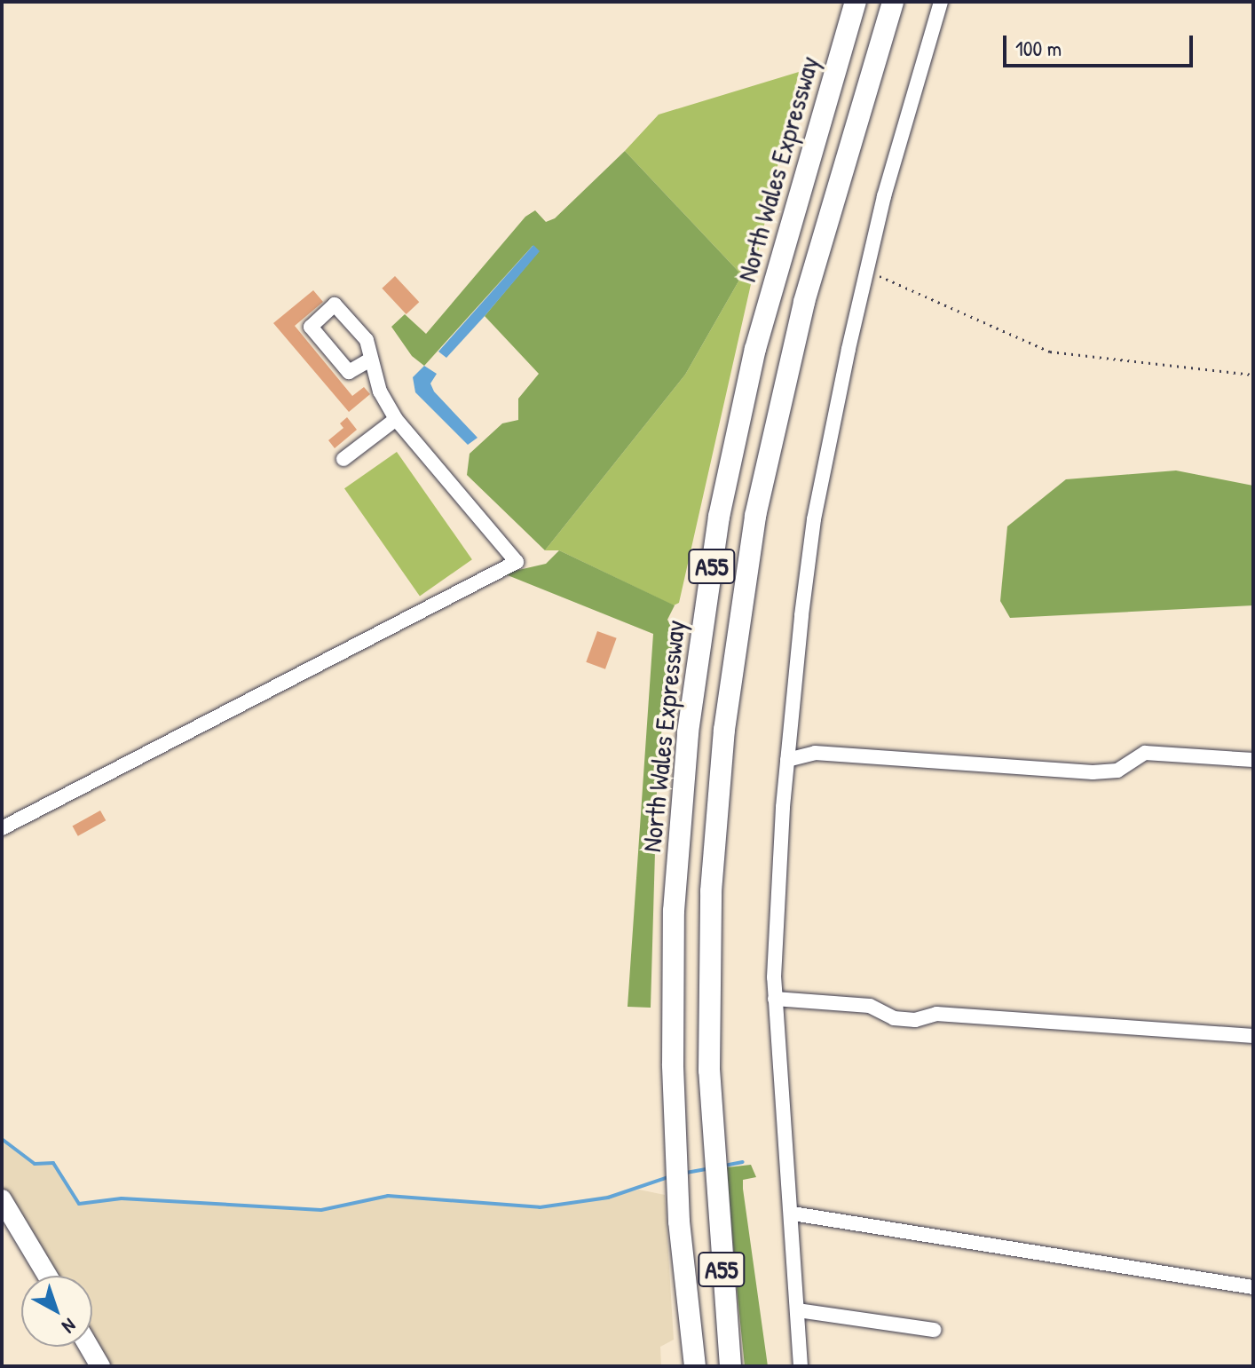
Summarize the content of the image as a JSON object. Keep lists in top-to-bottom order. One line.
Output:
{"streets":{"highway":["North Wales Expressway","A55"]},"scale_bar":"100 m","north":"bottom right"}
